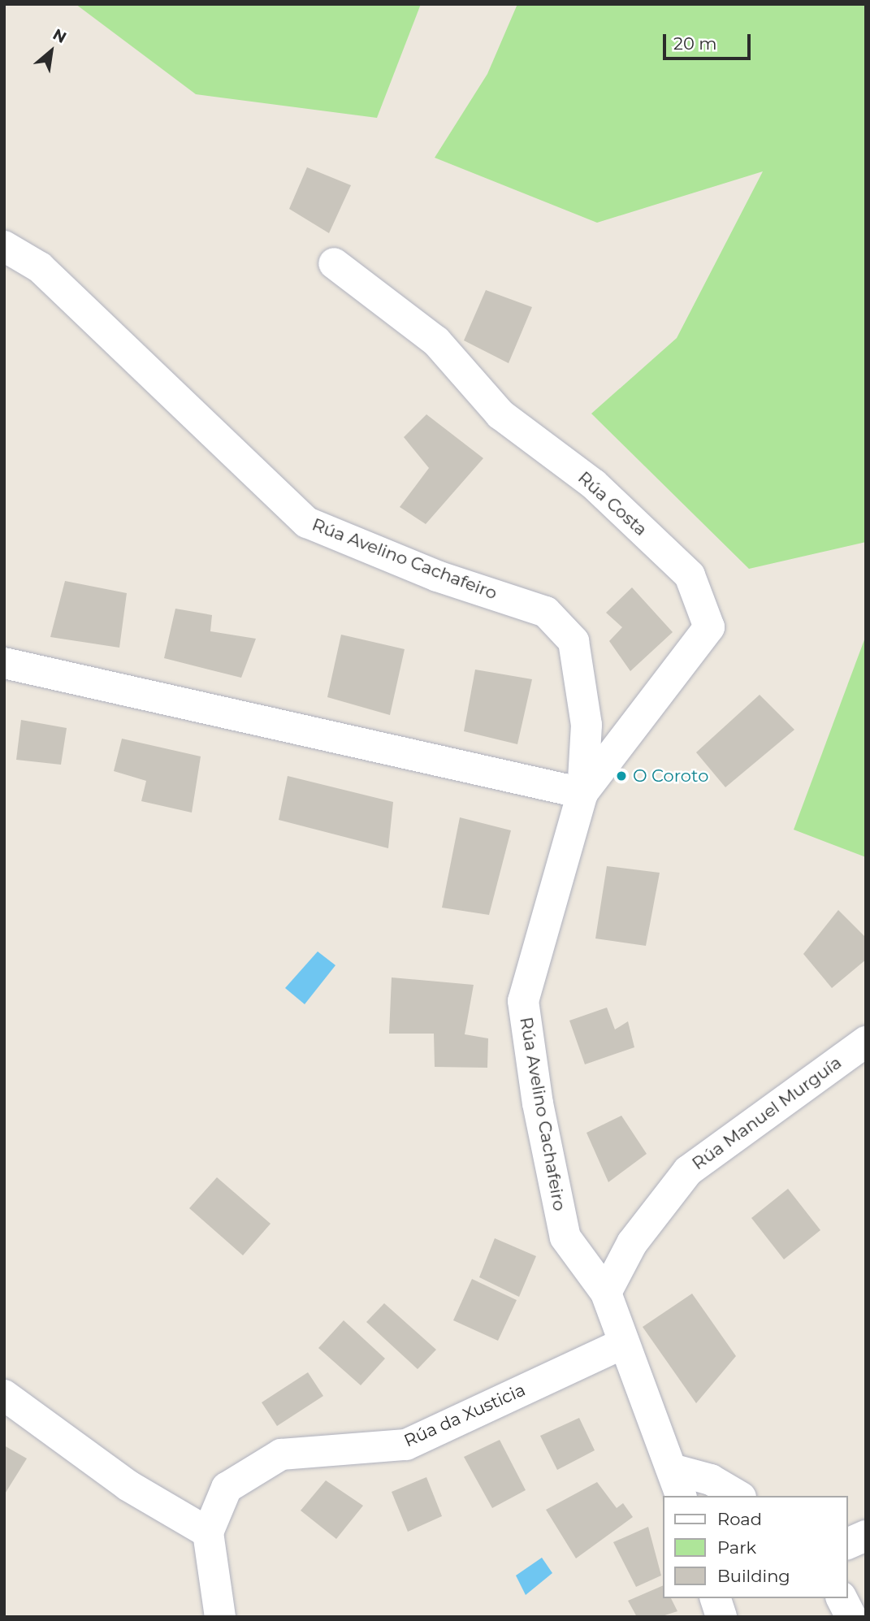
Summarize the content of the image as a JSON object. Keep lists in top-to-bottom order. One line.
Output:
{"streets":{"street":["Rúa Costa","Rúa Avelino Cachafeiro","Rúa Manuel Murguía","Rúa da Xusticia"]},"crossings":[["Rúa Costa","Rúa Avelino Cachafeiro"],["Rúa Avelino Cachafeiro","Rúa Manuel Murguía"]],"places":["O Coroto"],"legend":["Road","Park","Building"],"scale_bar":"20 m","north":"top right"}
